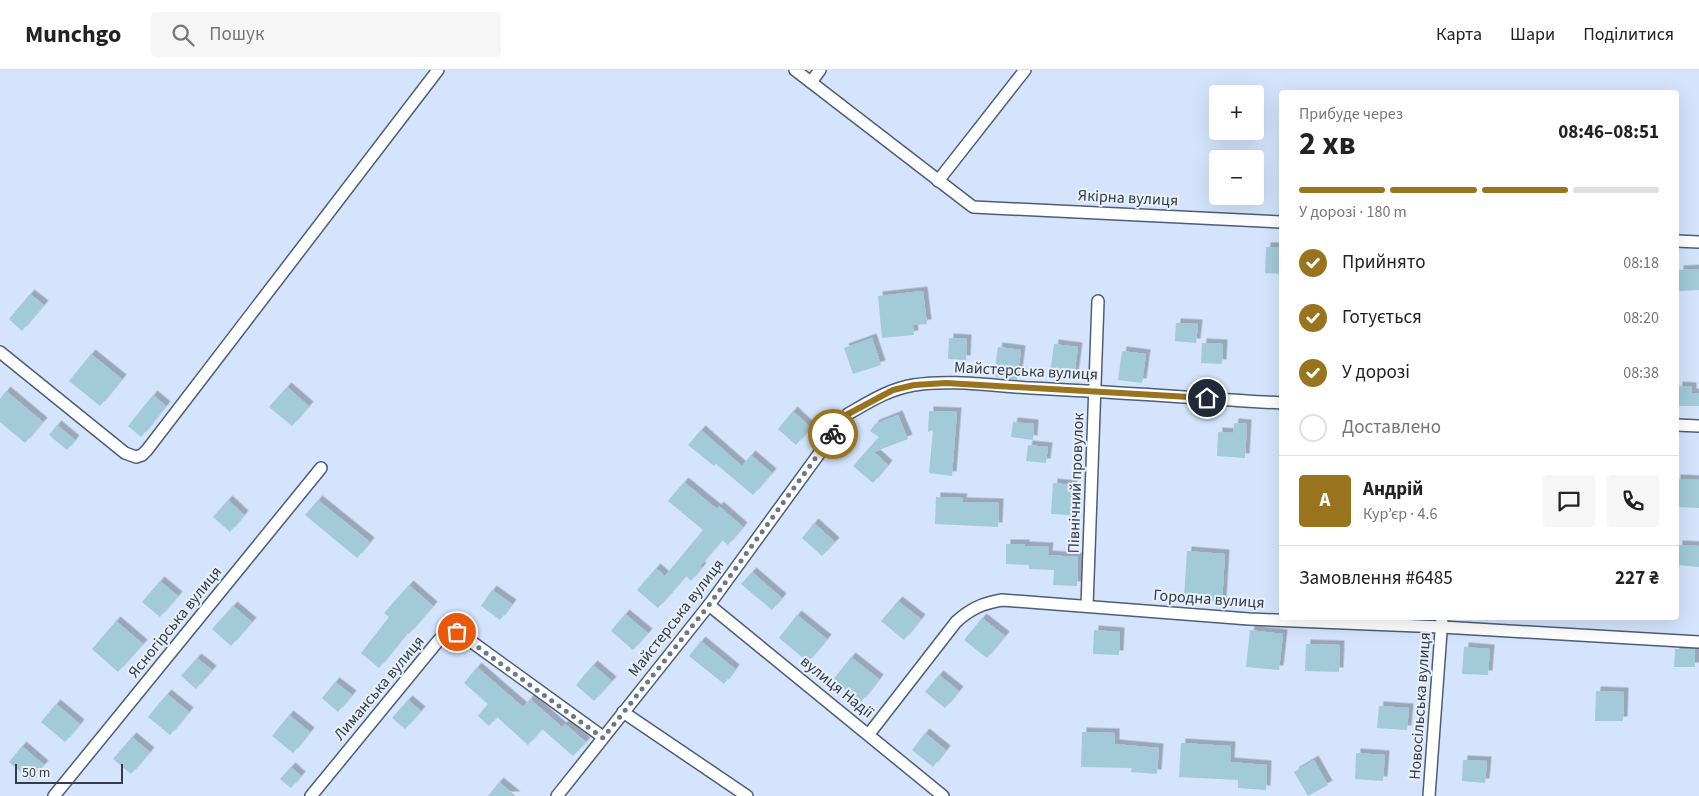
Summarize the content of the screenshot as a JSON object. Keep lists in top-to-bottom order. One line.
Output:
{"streets":{"street":["Якірна вулиця","Майстерська вулиця","Північний провулок","Городна вулиця","Ясногірська вулиця","вулиця Надії","Лиманська вулиця","Новосільська вулиця"]},"crossings":[["Майстерська вулиця","Північний провулок"],["Майстерська вулиця","вулиця Надії"],["Майстерська вулиця","Лиманська вулиця"],["Північний провулок","Городна вулиця"],["Городна вулиця","вулиця Надії"],["Городна вулиця","Новосільська вулиця"]],"scale_bar":"50 m","page":{"header":"Munchgo","search":"Пошук","nav":["Карта","Шари","Поділитися"],"map_buttons":["+","−"],"heading":["2 хв","Прибуде через","08:46–08:51"],"panel":["Андрій","Кур’єр · 4.6","Замовлення #6485","227 ₴"],"bar":"У дорозі · 180 m","list":[["Прийнято","08:18"],["Готується","08:20"],["У дорозі","08:38"],"Доставлено"],"round":"А","scale":"50 m"}}
